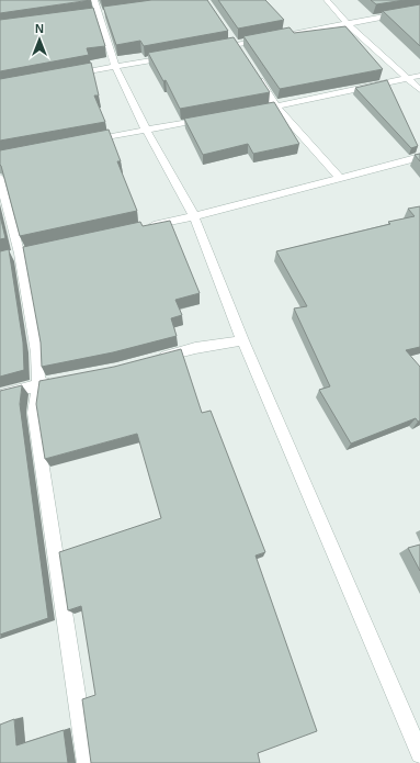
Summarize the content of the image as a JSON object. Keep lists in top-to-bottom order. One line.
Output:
{"north":"top"}
